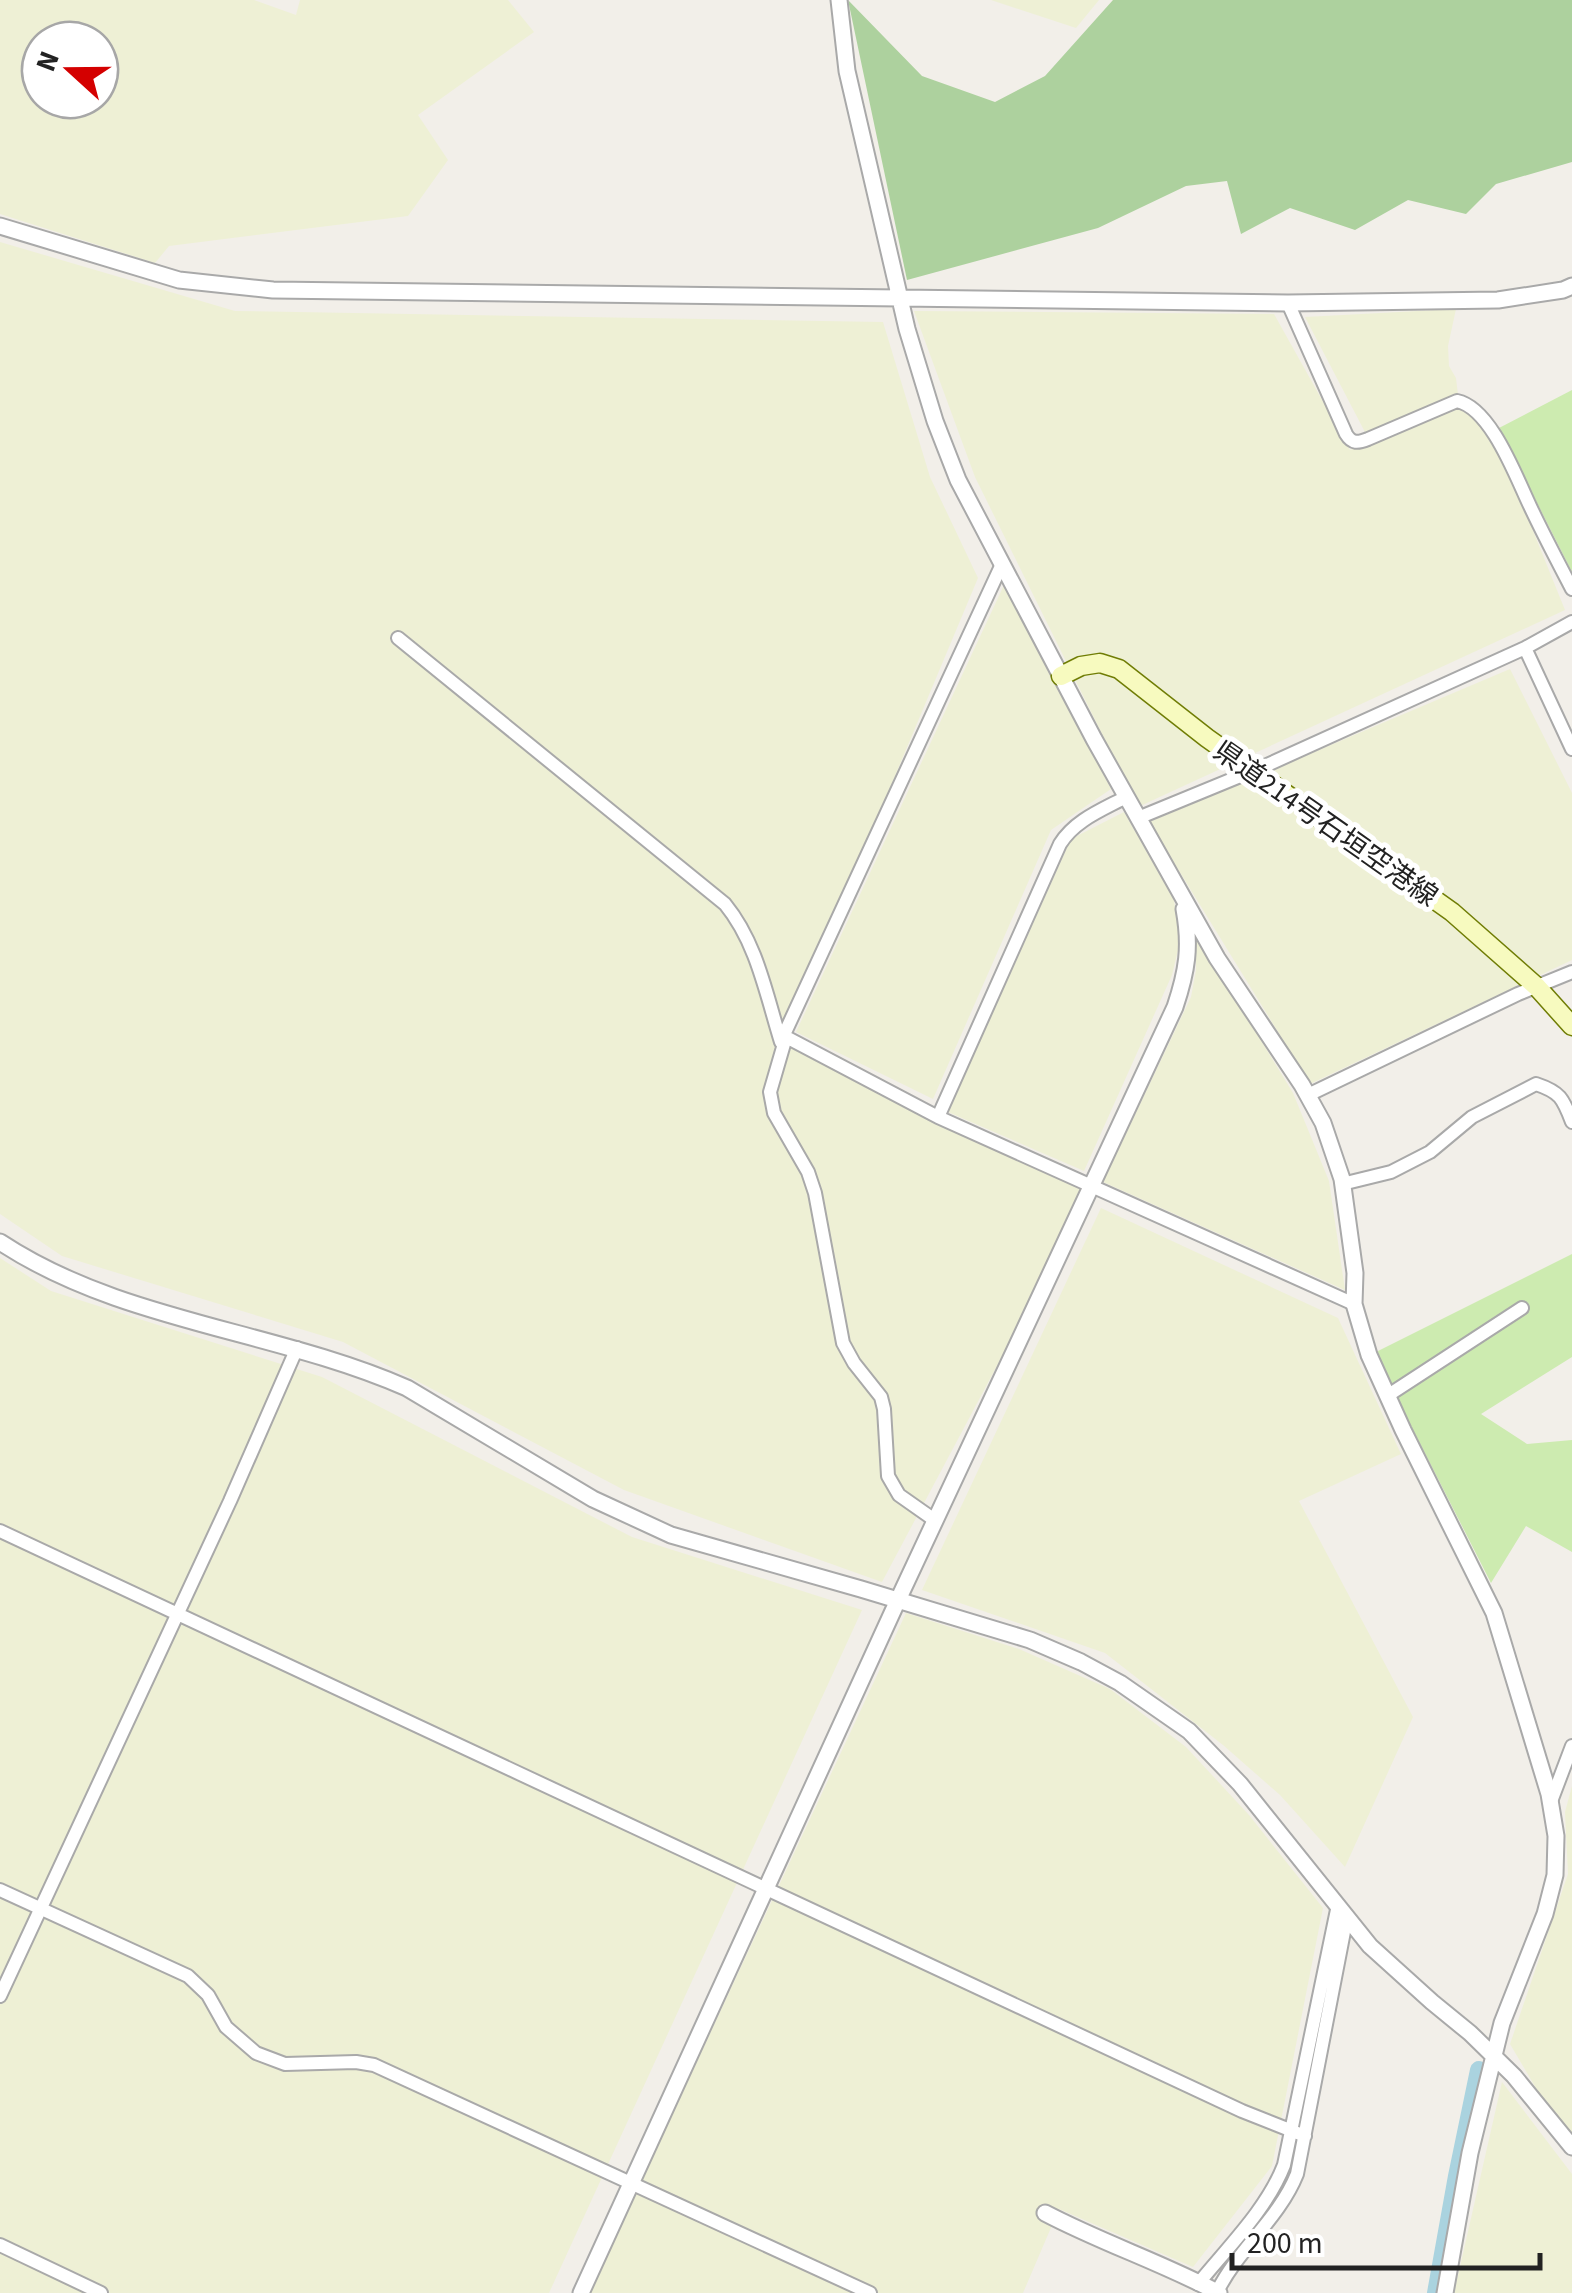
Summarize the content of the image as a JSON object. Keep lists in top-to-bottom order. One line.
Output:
{"streets":{"main road":["県道214号石垣空港線"]},"scale_bar":"200 m","north":"left"}
